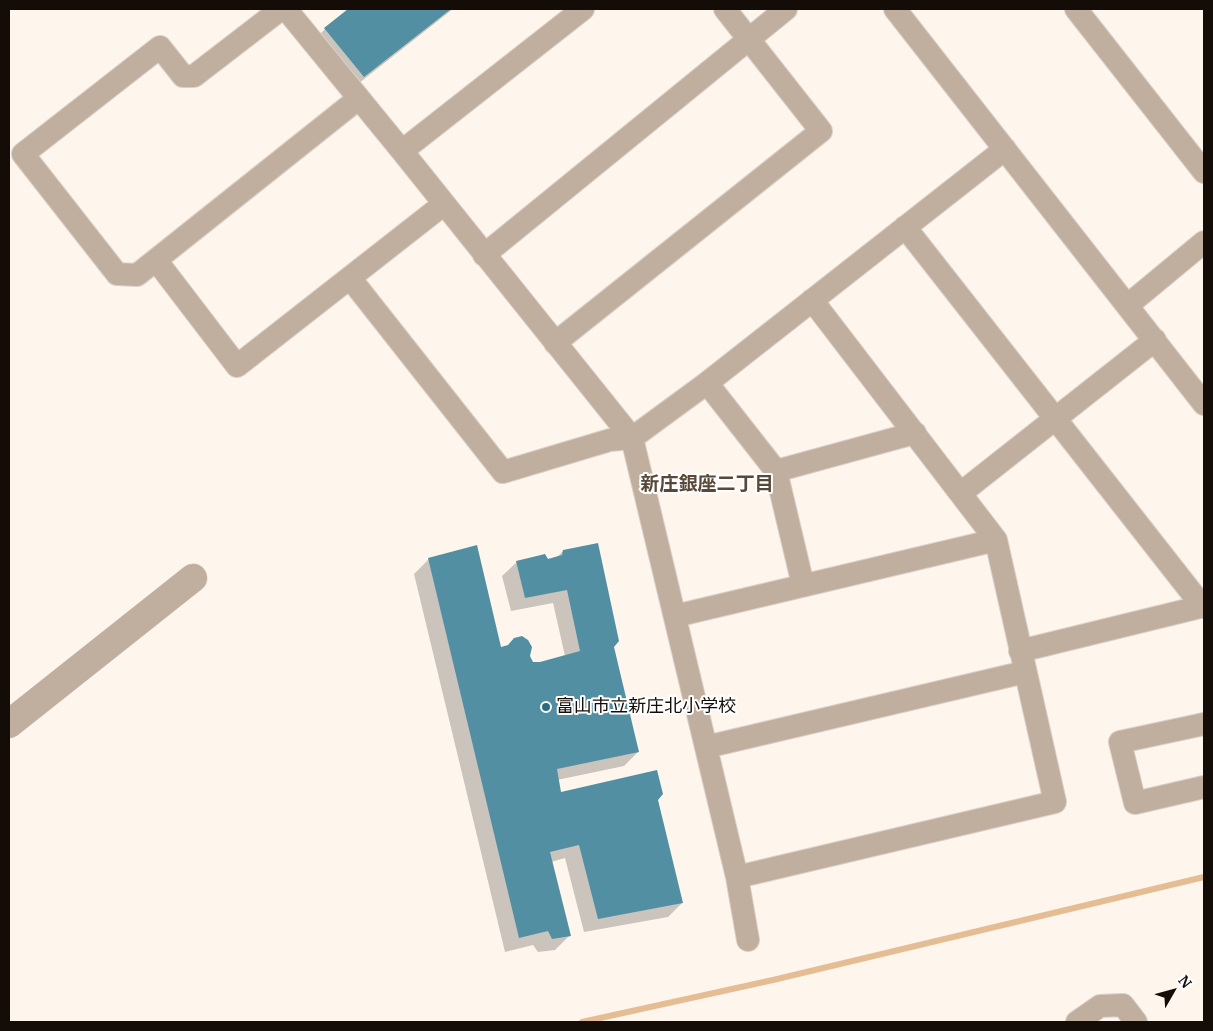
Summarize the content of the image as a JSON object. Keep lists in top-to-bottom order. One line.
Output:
{"districts":["新庄銀座二丁目"],"places":["富山市立新庄北小学校"],"north":"top right"}
